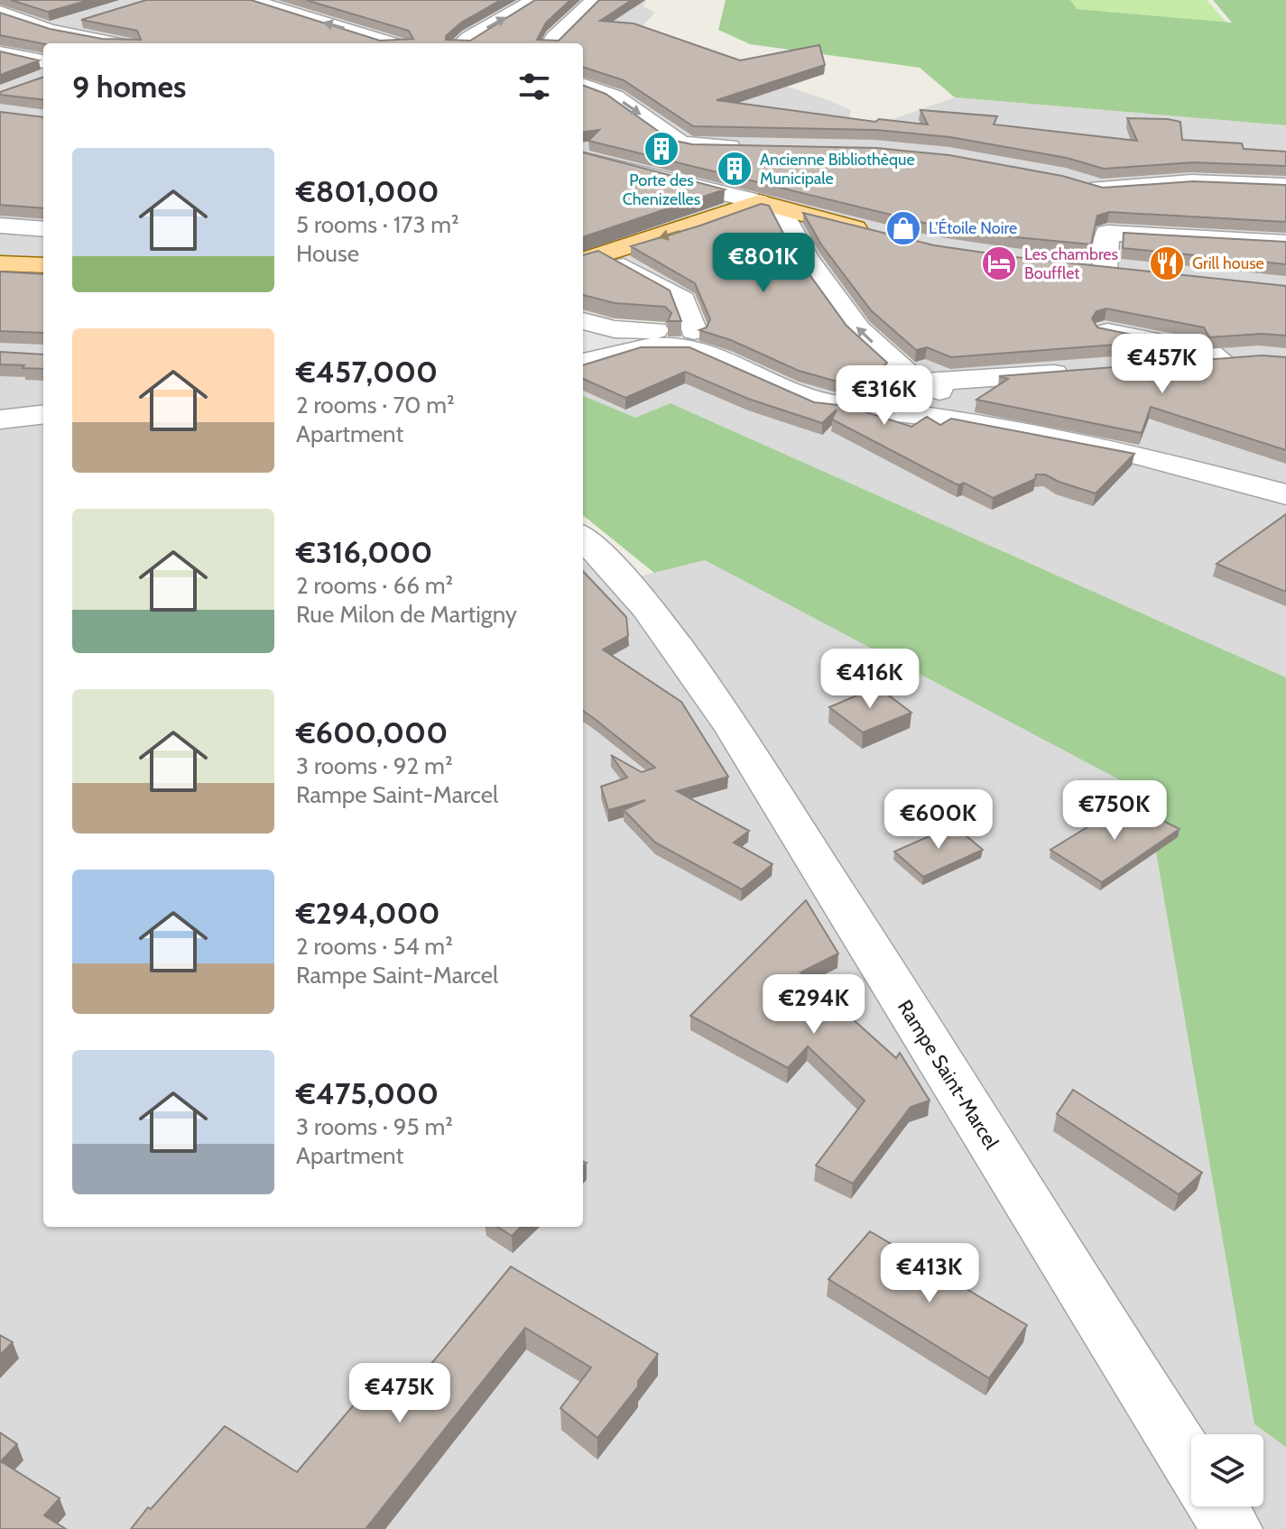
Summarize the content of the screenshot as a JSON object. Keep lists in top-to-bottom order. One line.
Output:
{"streets":{"street":["Rampe Saint-Marcel"]},"places":{"building":["Porte des Chenizelles","Ancienne Bibliothèque Municipale"],"shop":["L'Étoile Noire"],"hotel":["Les chambres Boufflet"],"restaurant":["Grill house"]},"page":{"heading":"9 homes","list":[{"name":"€801,000","note":"5 rooms · 173 m² · House"},{"name":"€457,000","note":"2 rooms · 70 m² · Apartment"},{"name":"€316,000","note":"2 rooms · 66 m² · Rue Milon de Martigny"},{"name":"€600,000","note":"3 rooms · 92 m² · Rampe Saint-Marcel"},{"name":"€294,000","note":"2 rooms · 54 m² · Rampe Saint-Marcel"},{"name":"€475,000","note":"3 rooms · 95 m² · Apartment"}],"price":["€801K","€457K","€316K","€416K","€750K","€600K","€294K","€413K","€475K"]}}
